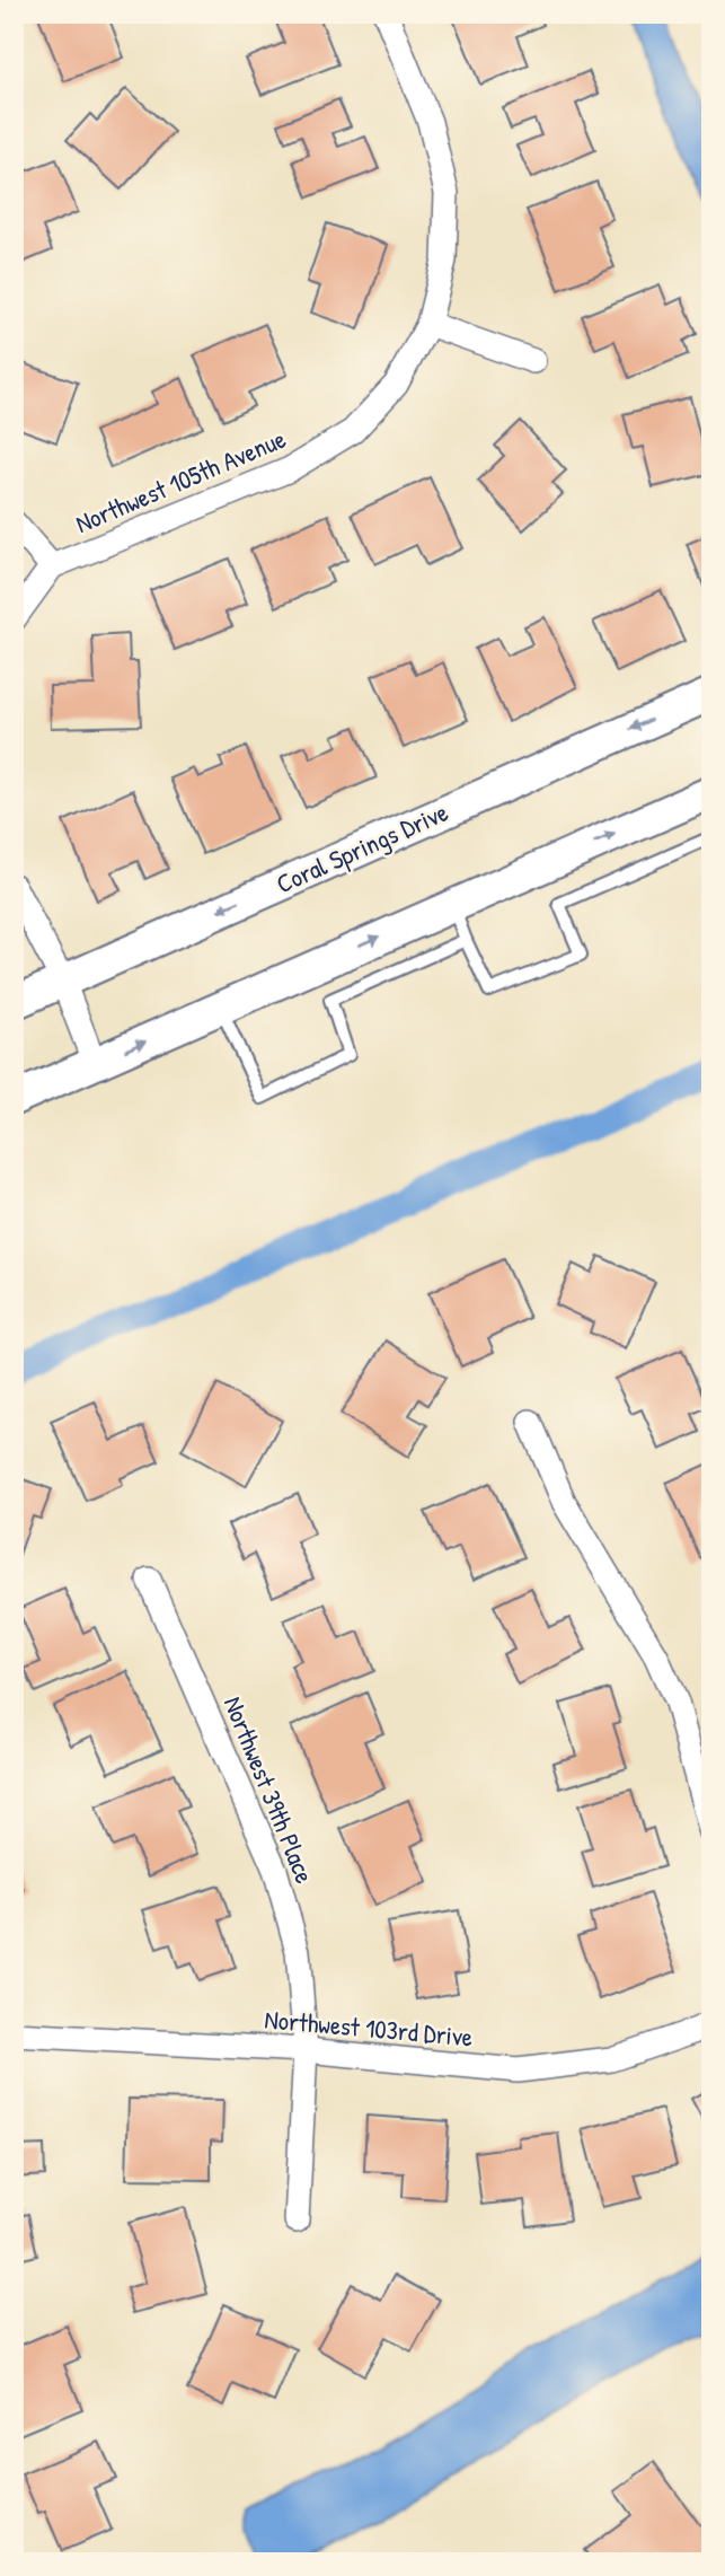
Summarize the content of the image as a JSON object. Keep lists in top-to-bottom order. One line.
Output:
{"streets":{"main road":["Coral Springs Drive"],"street":["Northwest 105th Avenue","Northwest 39th Place","Northwest 103rd Drive"]},"crossings":[["Northwest 39th Place","Northwest 103rd Drive"]]}
